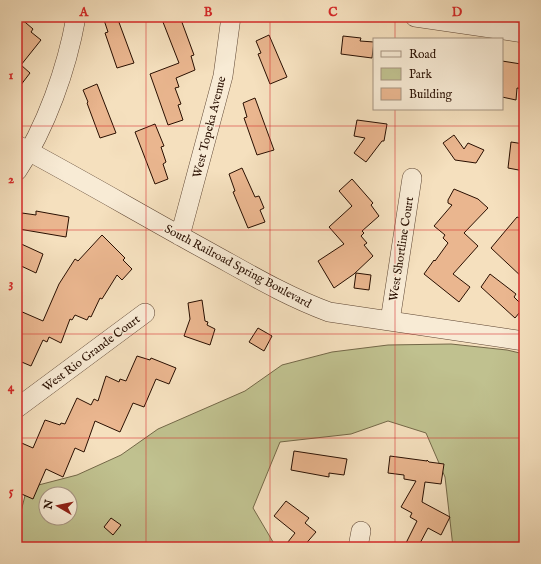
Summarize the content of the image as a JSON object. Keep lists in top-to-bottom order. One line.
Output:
{"streets":{"street":["West Topeka Avenue","West Shortline Court","South Railroad Spring Boulevard","West Rio Grande Court"]},"crossings":[["West Topeka Avenue","South Railroad Spring Boulevard"],["West Shortline Court","South Railroad Spring Boulevard"]],"legend":["Road","Park","Building"],"north":"left","grid":{"columns":["A","B","C","D"],"rows":["1","2","3","4","5"]}}
